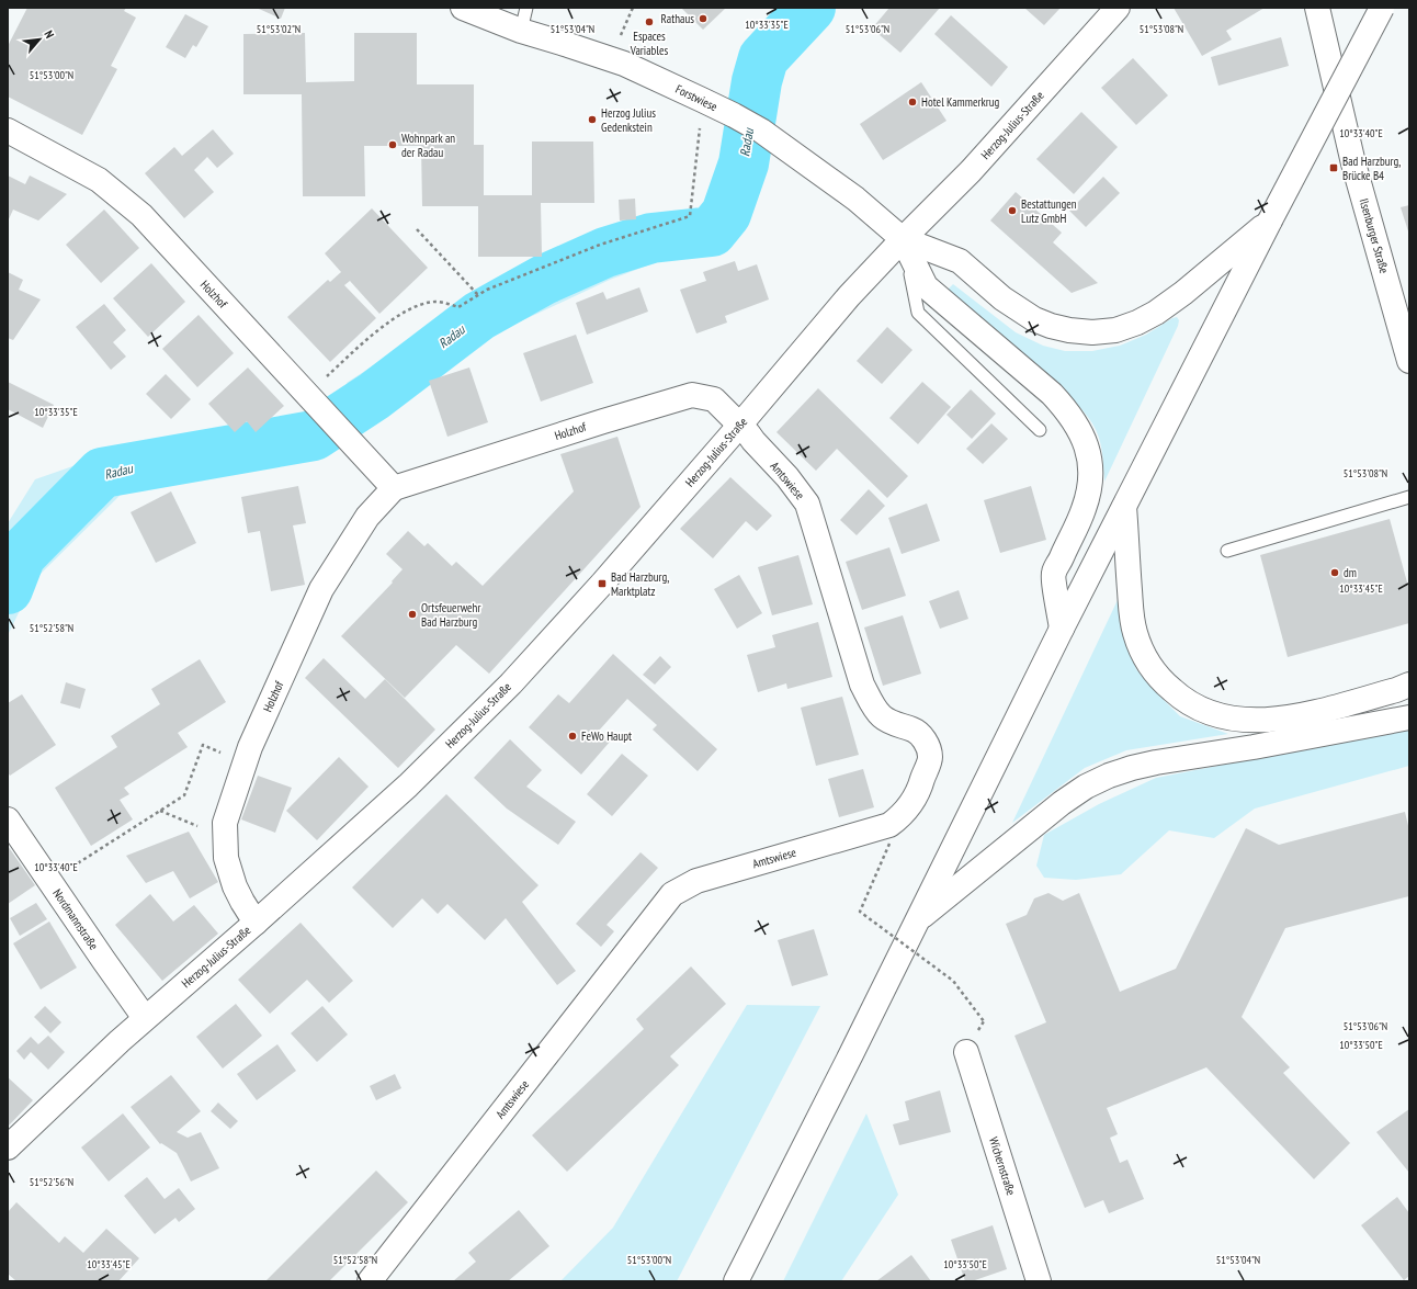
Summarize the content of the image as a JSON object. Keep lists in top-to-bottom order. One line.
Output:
{"streets":{"main road":["Forstwiese","Herzog-Julius-Straße","Ilsenburger Straße","Holzhof","Amtswiese","Nordmannstraße","Wichernstraße"]},"crossings":[["Forstwiese","Herzog-Julius-Straße"],["Herzog-Julius-Straße","Holzhof"],["Herzog-Julius-Straße","Amtswiese"],["Herzog-Julius-Straße","Nordmannstraße"],["Holzhof","Amtswiese"]],"water":["Radau"],"places":{"other":["Rathaus","Espaces Variables","Hotel Kammerkrug","Herzog Julius Gedenkstein","Wohnpark an der Radau","Bestattungen Lutz GmbH","dm","Ortsfeuerwehr Bad Harzburg","FeWo Haupt"],"transit":["Bad Harzburg, Brücke B4","Bad Harzburg, Marktplatz"]},"north":"top right","coordinates":["10°33'35\"E","51°53'02\"N","51°53'04\"N","51°53'06\"N","51°53'08\"N","51°53'00\"N","10°33'40\"E","10°33'45\"E","51°52'58\"N","10°33'50\"E","51°52'56\"N"]}
